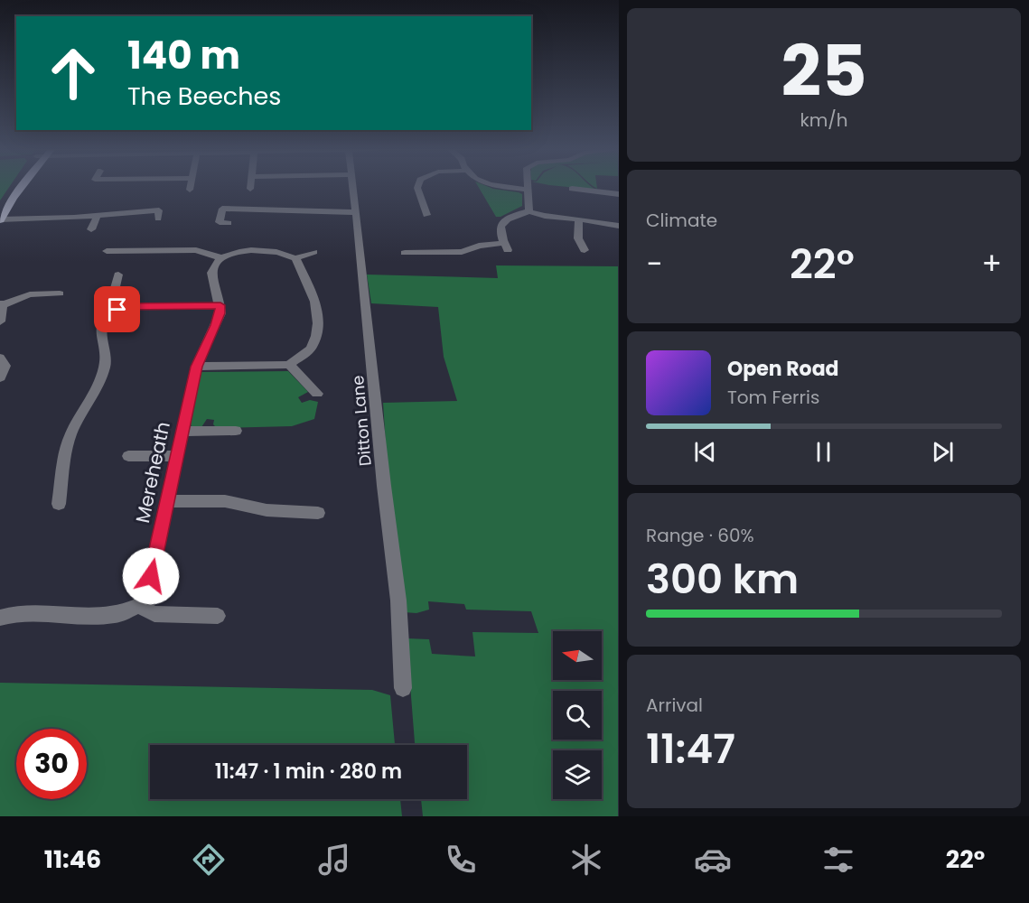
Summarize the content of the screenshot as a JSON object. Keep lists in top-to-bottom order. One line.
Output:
{"streets":{"street":["Ditton Lane","Mereheath"]},"north":"left","page":{"tile":[["25","km/h"],"Climate",["Range · 60%","300 km"],["Arrival","11:47"]],"turn":["140 m","The Beeches"],"heat":["−","22°","+"],"song":["Open Road","Tom Ferris"],"limit":"30","trip":"11:47 · 1 min · 280 m","tabs":["11:46","22°"]}}
